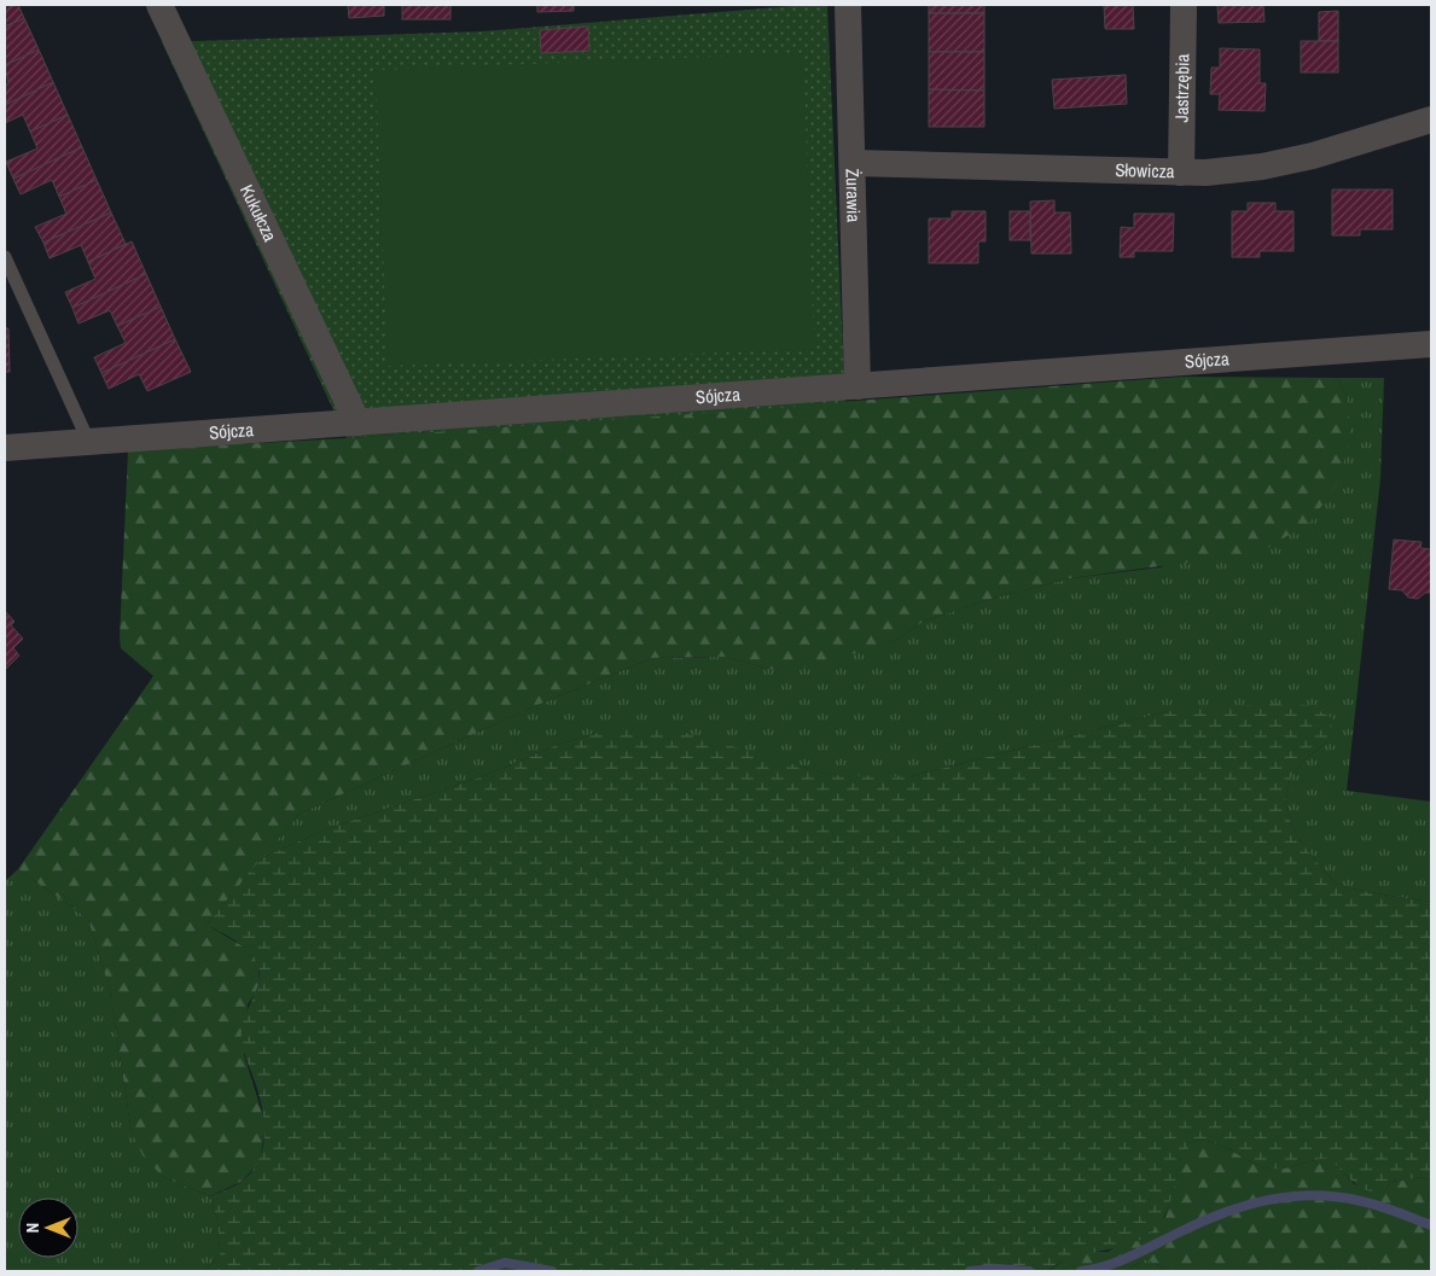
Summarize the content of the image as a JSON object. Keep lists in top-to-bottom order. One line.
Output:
{"streets":{"street":["Jastrzębia","Słowicza","Żurawia","Kukułcza","Sójcza"]},"crossings":[["Jastrzębia","Słowicza"],["Słowicza","Żurawia"],["Żurawia","Sójcza"],["Kukułcza","Sójcza"]],"north":"left"}
